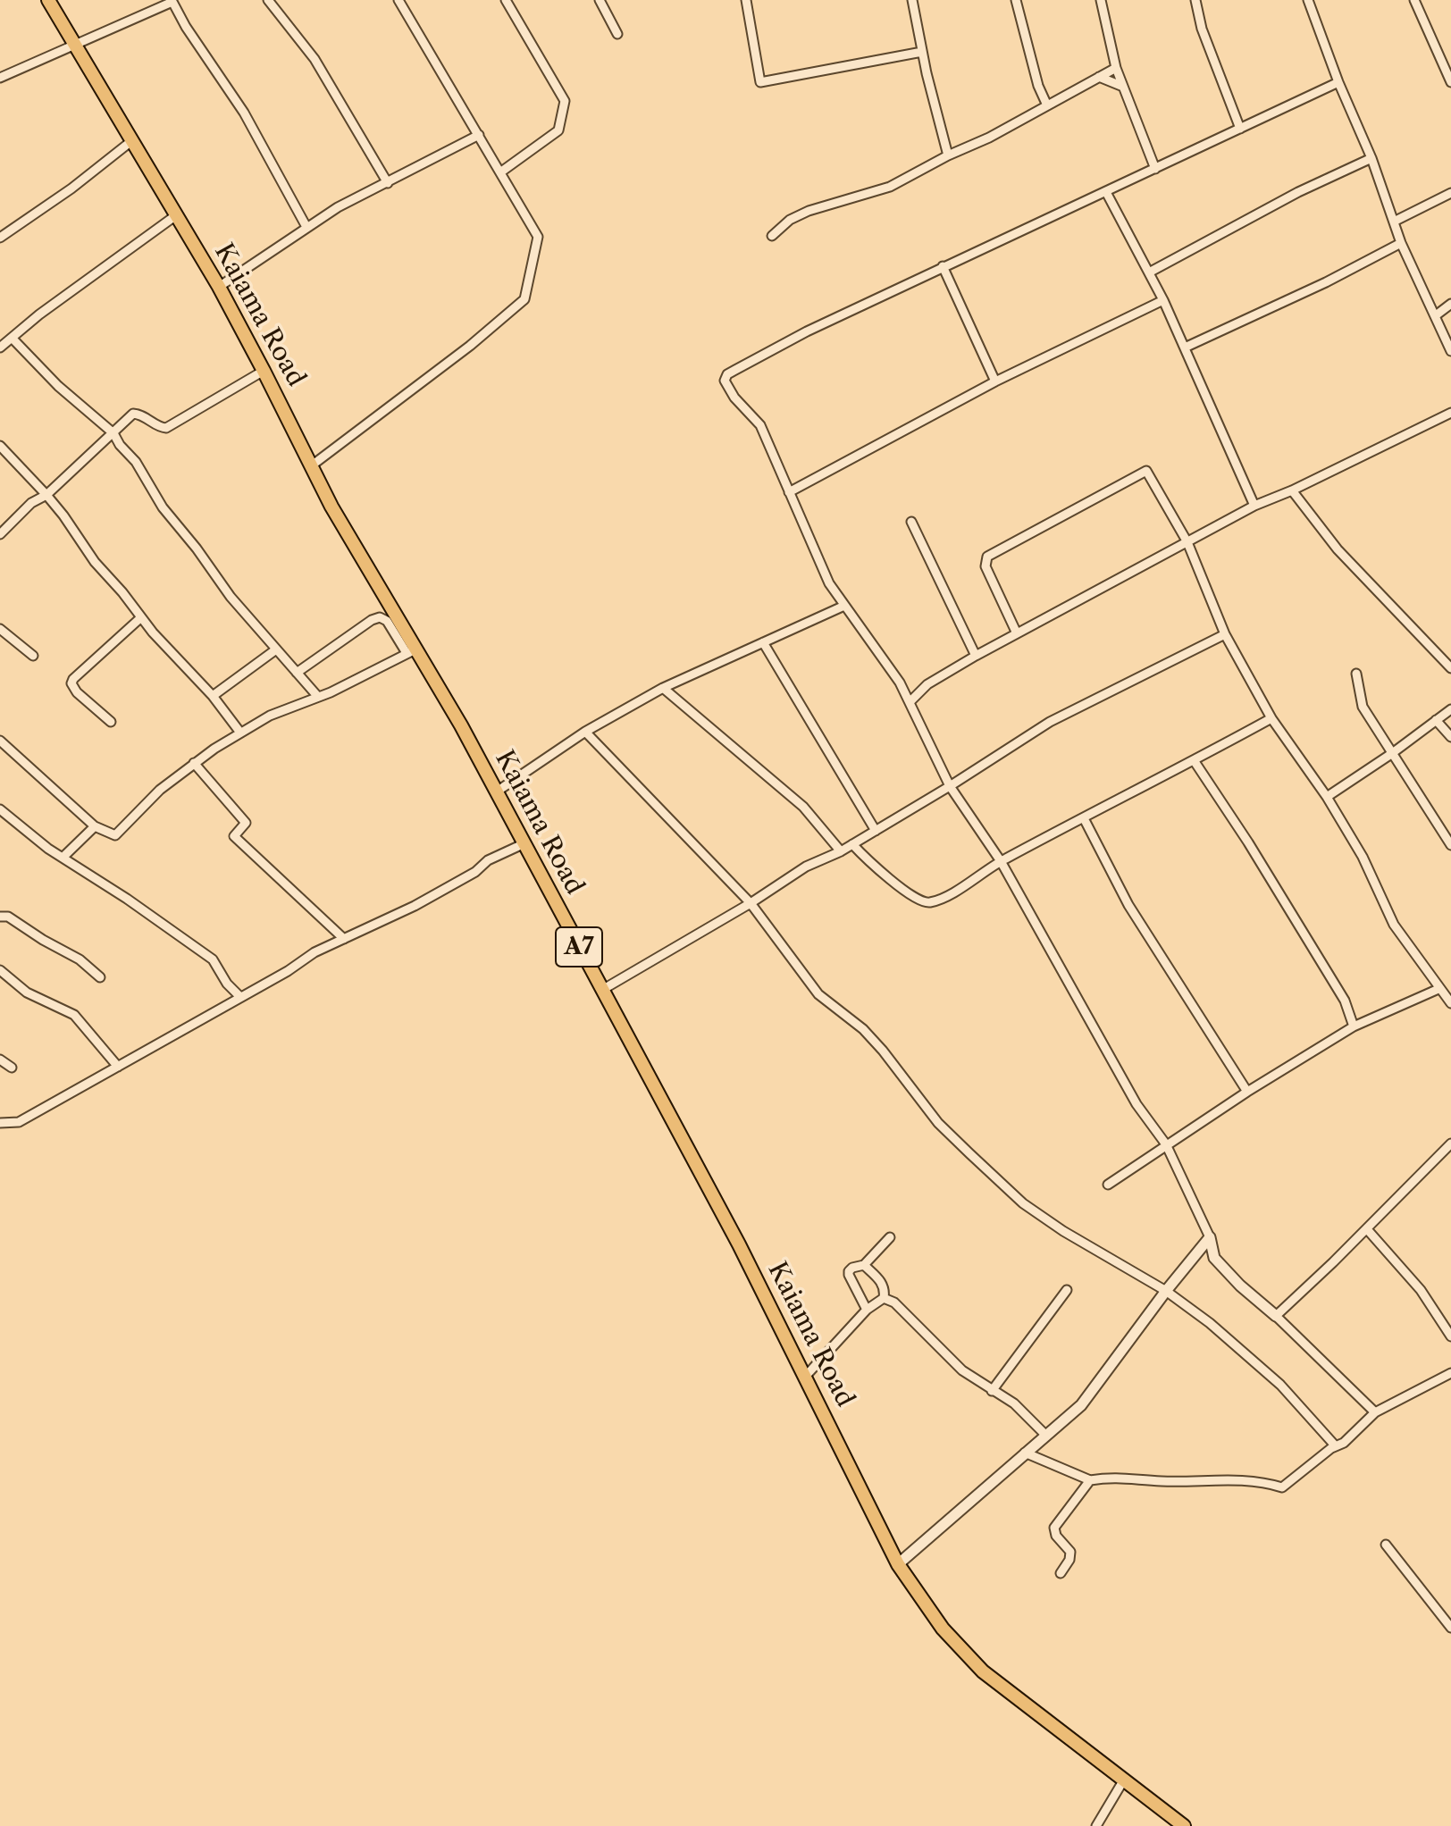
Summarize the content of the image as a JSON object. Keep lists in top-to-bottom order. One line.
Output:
{"streets":{"highway":["Kaiama Road","A7"]}}
